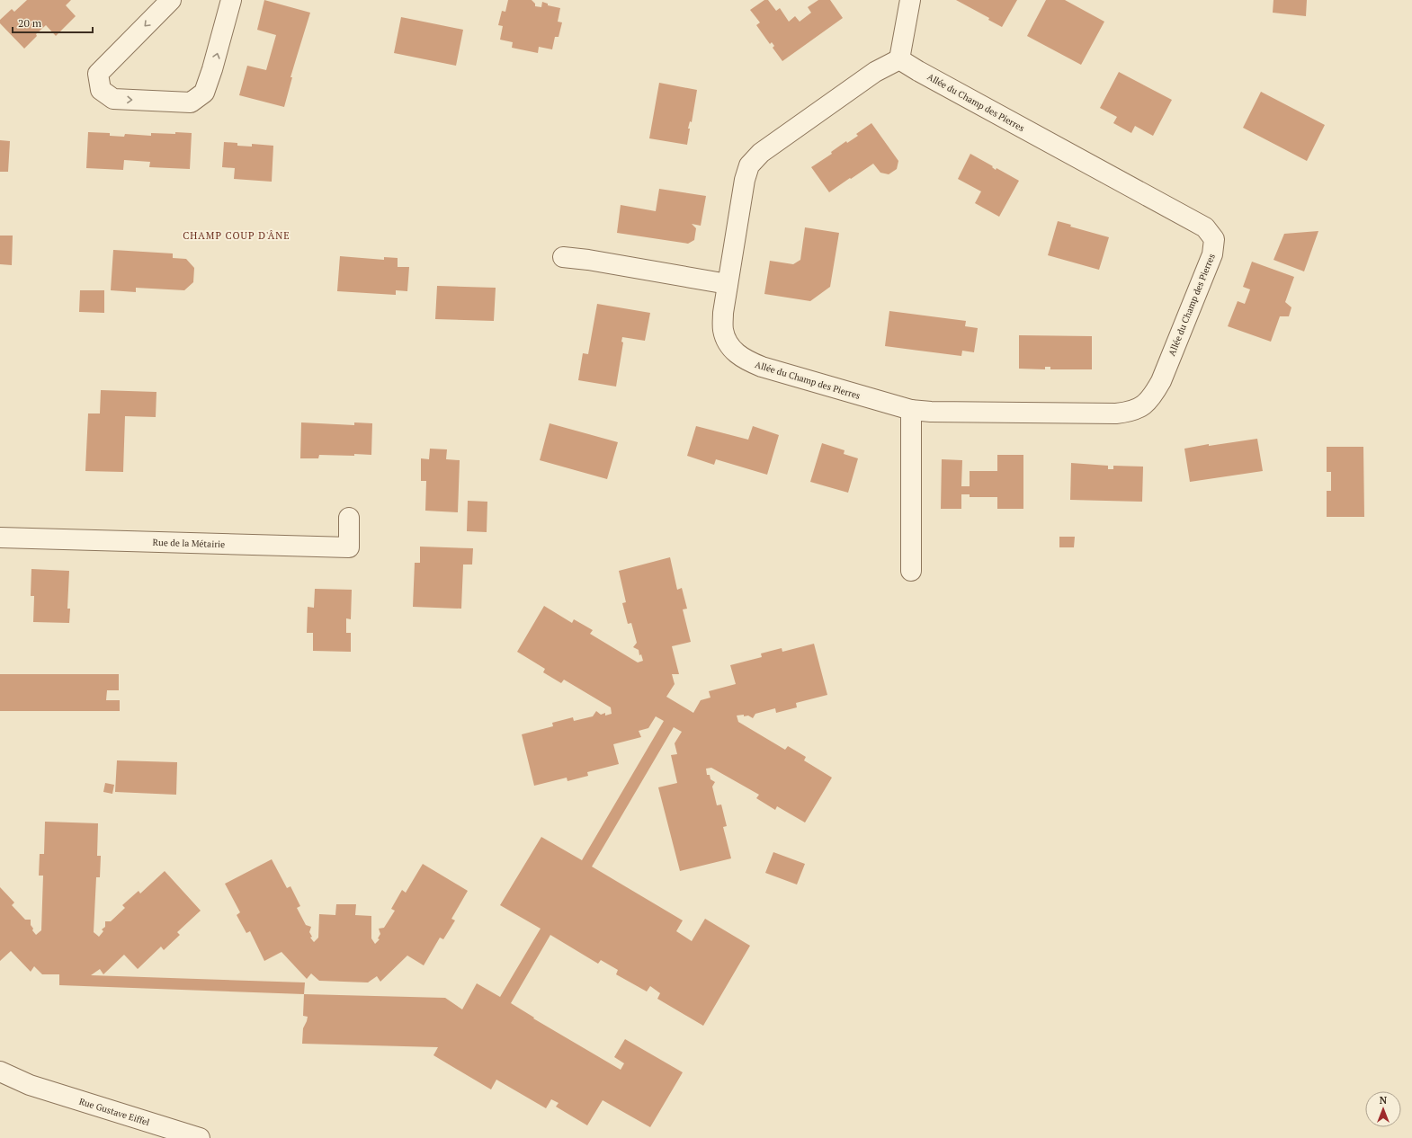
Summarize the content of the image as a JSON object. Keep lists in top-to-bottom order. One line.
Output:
{"streets":{"street":["Allée du Champ des Pierres","Rue de la Métairie","Rue Gustave Eiffel"]},"districts":["CHAMP COUP D'ÂNE"],"scale_bar":"20 m","north":"top"}
